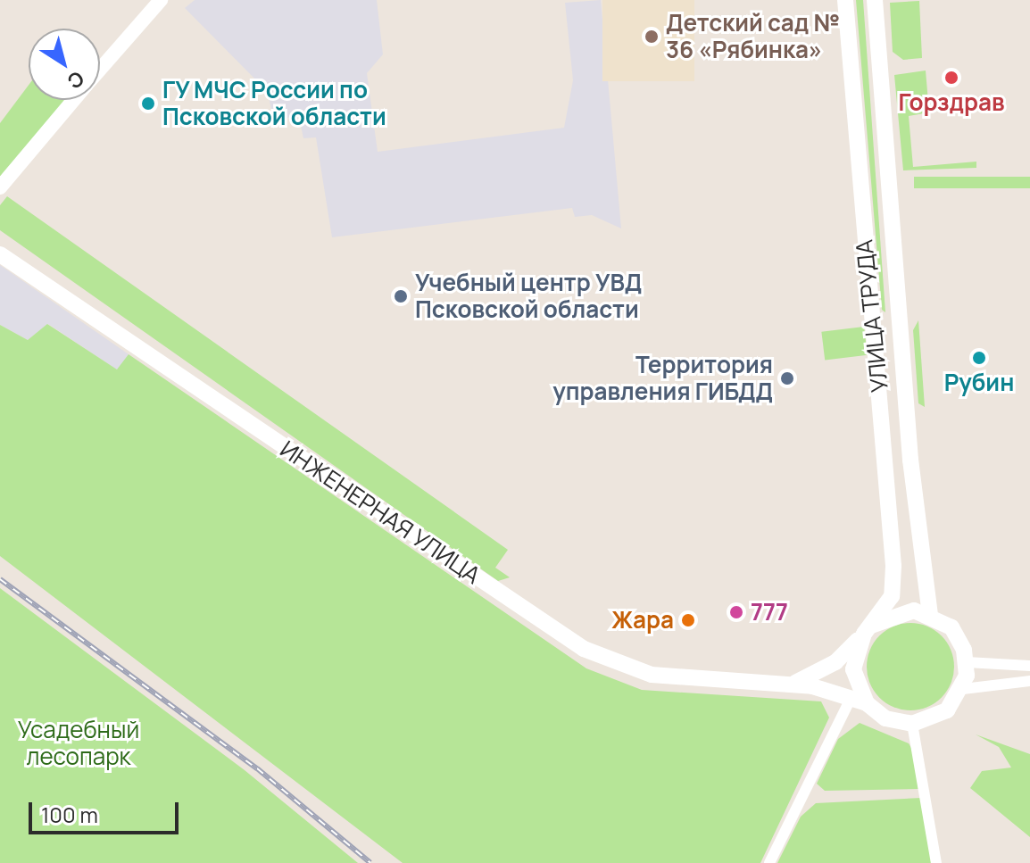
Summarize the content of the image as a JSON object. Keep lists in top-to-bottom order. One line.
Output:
{"streets":{"main road":["УЛИЦА ТРУДА","ИНЖЕНЕРНАЯ УЛИЦА"]},"crossings":[["УЛИЦА ТРУДА","ИНЖЕНЕРНАЯ УЛИЦА"]],"parks":["Усадебный лесопарк"],"places":["Детский сад № 36 «Рябинка»","Горздрав","ГУ МЧС России по Псковской области","Учебный центр УВД Псковской области","Рубин","Территория управления ГИБДД","777","Жара"],"scale_bar":"100 m","north":"bottom right"}
